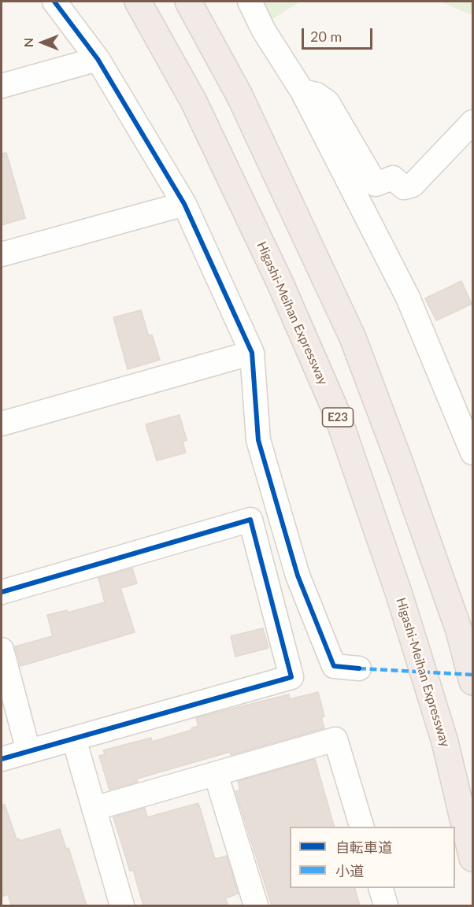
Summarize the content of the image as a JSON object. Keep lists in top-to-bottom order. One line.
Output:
{"streets":{"highway":["Higashi-Meihan Expressway","E23"]},"legend":["自転車道","小道"],"scale_bar":"20 m","north":"left"}
